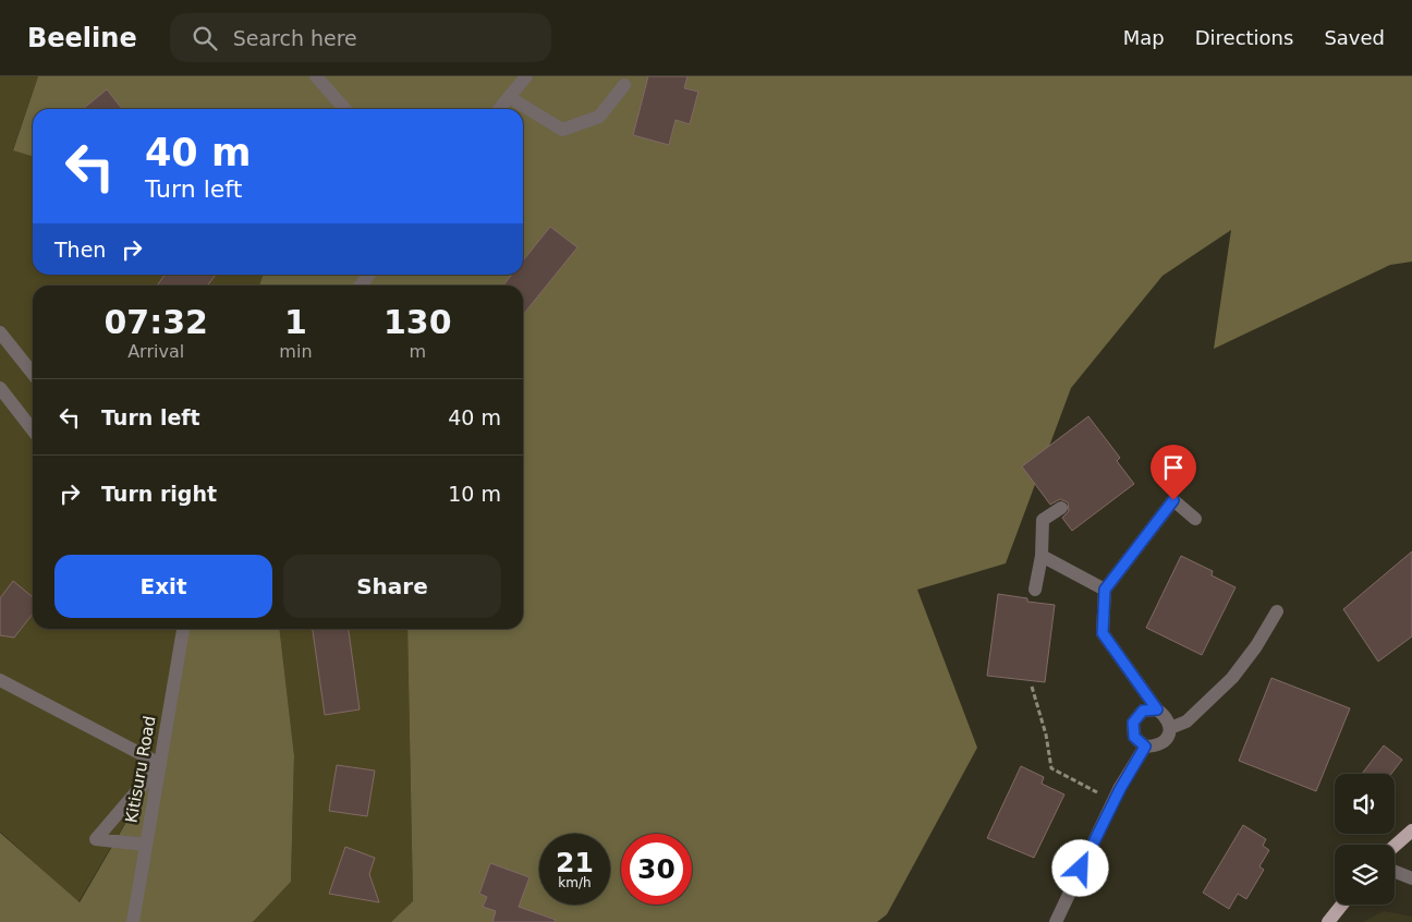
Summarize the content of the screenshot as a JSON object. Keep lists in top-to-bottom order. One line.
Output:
{"streets":{"street":["Kitisuru Road"]},"page":{"header":"Beeline","search":"Search here","nav":["Map","Directions","Saved"],"turn":["40 m","Turn left"],"then":"Then","eta":["07:32","Arrival","1","min","130","m"],"list":[{"name":"Turn left","value":"40 m"},{"name":"Turn right","value":"10 m"}],"buttons":["Exit","Share"],"speed":"21 km/h","limit":"30"}}
